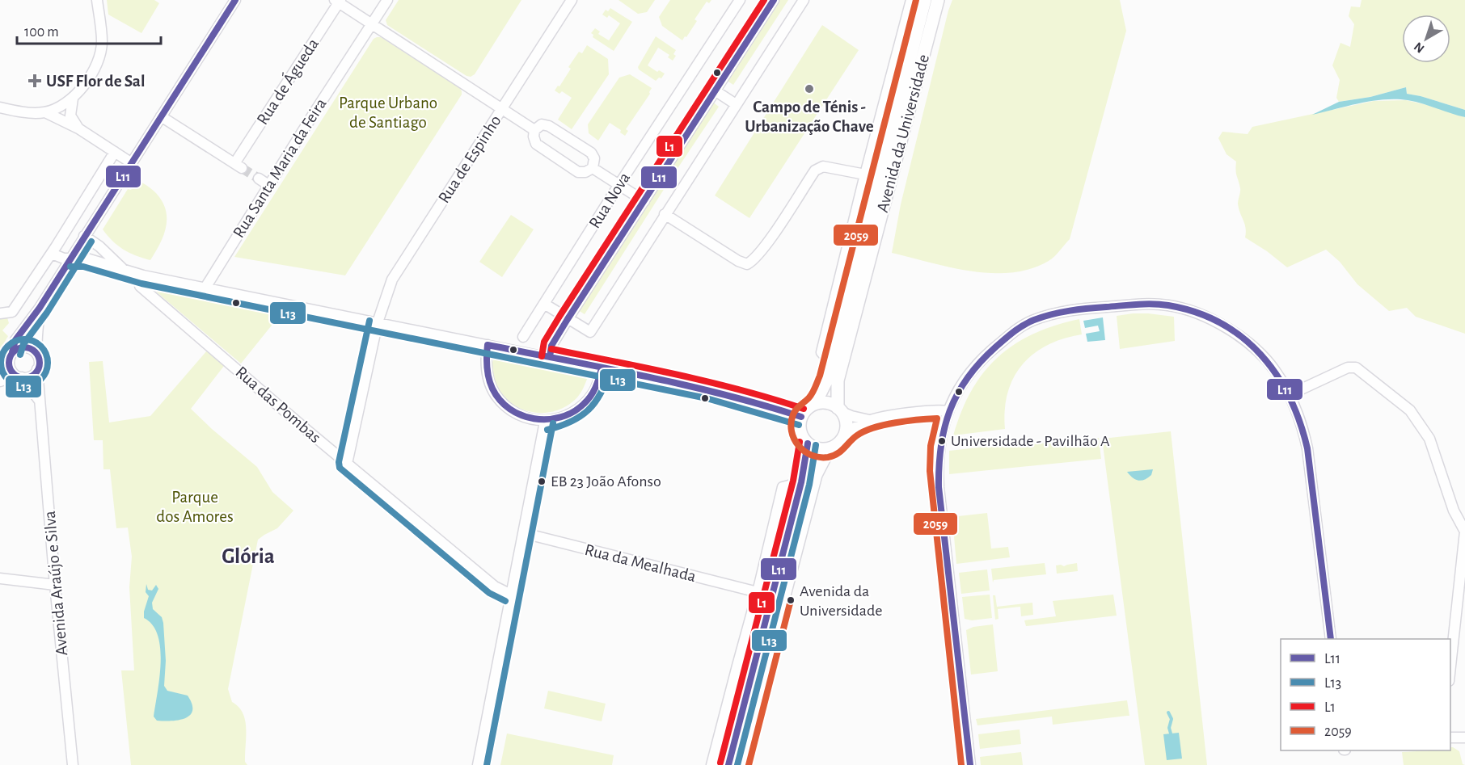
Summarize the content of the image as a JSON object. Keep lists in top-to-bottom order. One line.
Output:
{"streets":{"main road":["Avenida da Universidade"],"street":["Rua de Águeda","Rua de Espinho","Rua Santa Maria da Feira","Rua Nova","Rua das Pombas","Rua da Mealhada","Avenida Araújo e Silva"]},"crossings":[["Rua de Espinho","Rua das Pombas"]],"districts":["Glória"],"parks":["Parque Urbano de Santiago","Parque dos Amores"],"places":{"health":["USF Flor de Sal"],"other":["Campo de Ténis - Urbanização Chave","Universidade - Pavilhão A","EB 23 João Afonso","Avenida da Universidade"]},"lines":["transit line L11","transit line L1","transit line 2059","transit line L13"],"legend":["L11","L13","L1","2059"],"scale_bar":"100 m","north":"bottom left"}
